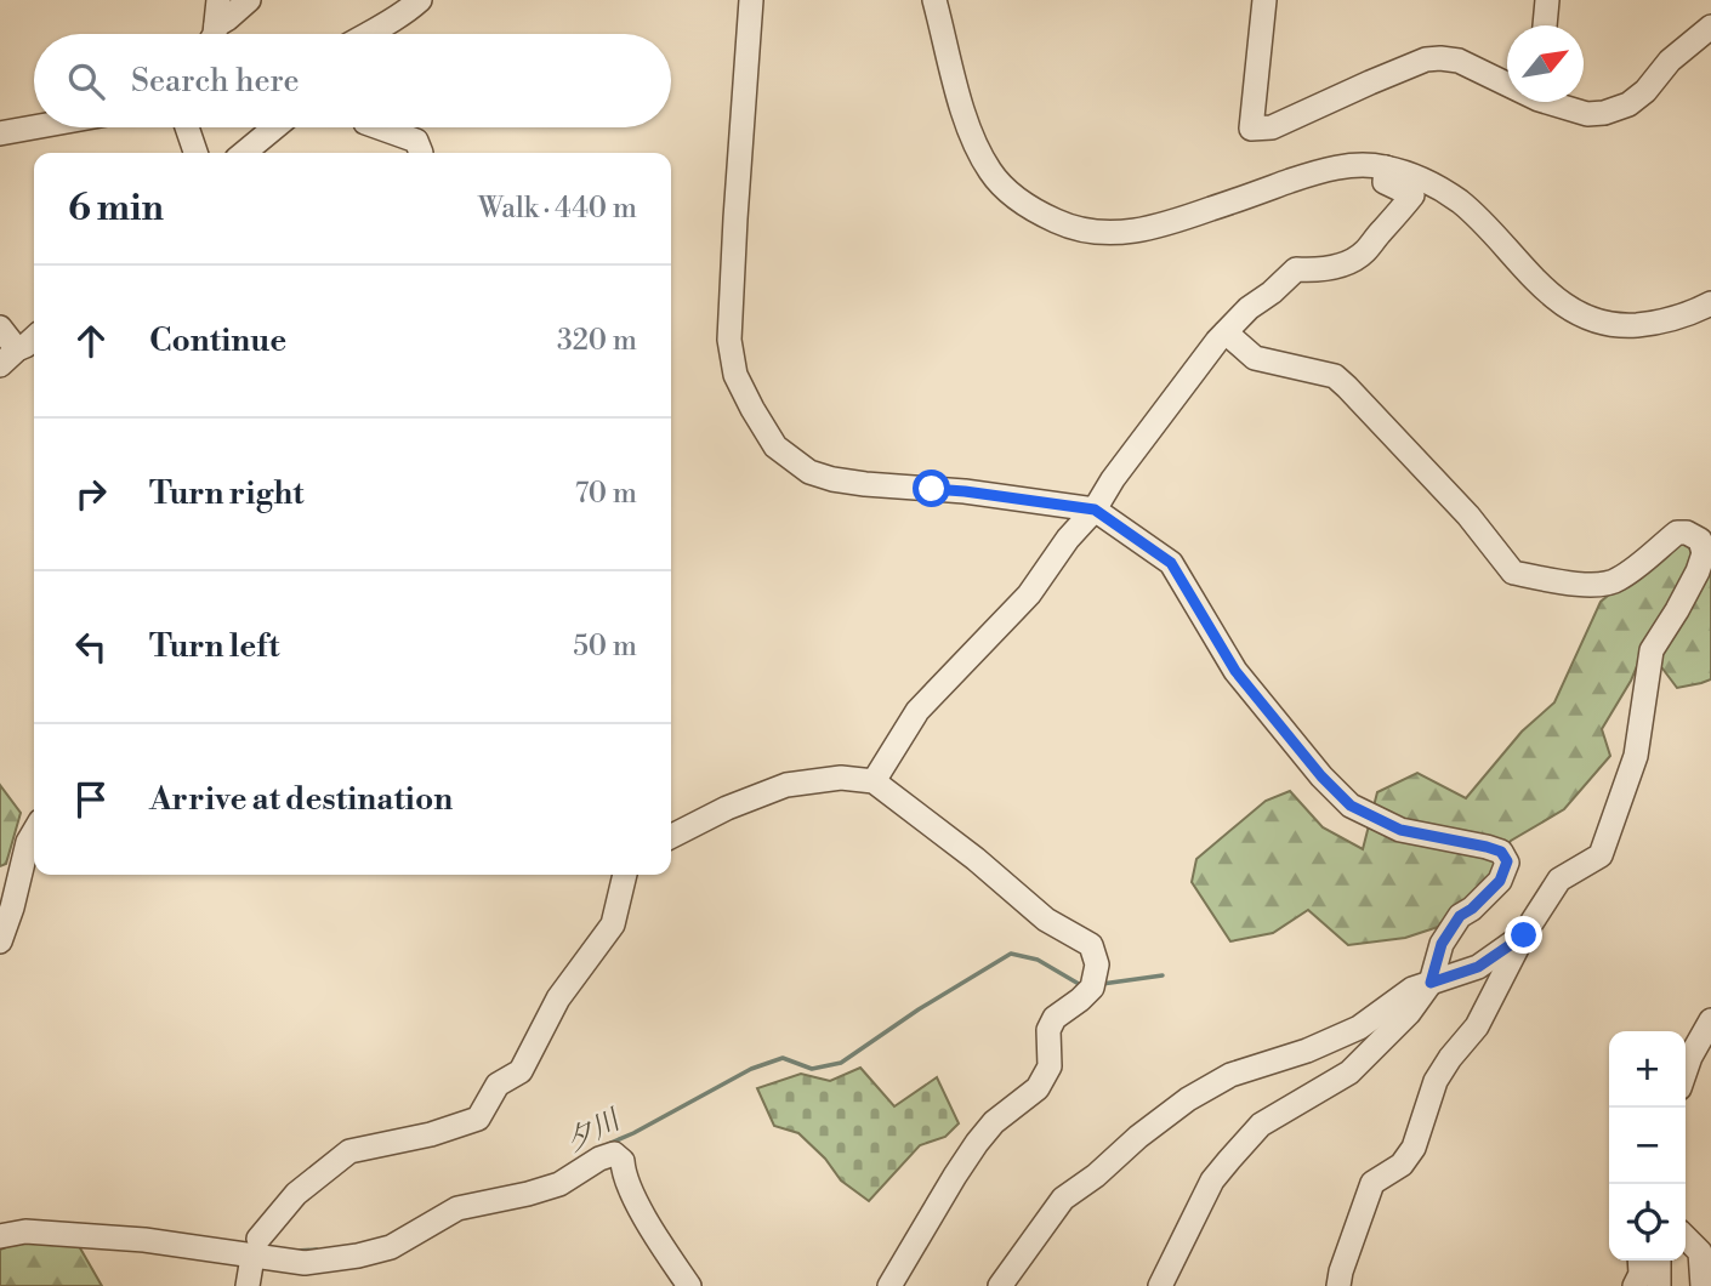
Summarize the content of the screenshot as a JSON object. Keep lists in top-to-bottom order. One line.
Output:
{"water":["夕川"],"north":"top right","page":{"search":"Search here","heading":["6 min","Walk · 440 m"],"list":[["Continue","320 m"],["Turn right","70 m"],["Turn left","50 m"],"Arrive at destination"],"map_buttons":["+","−"]}}
